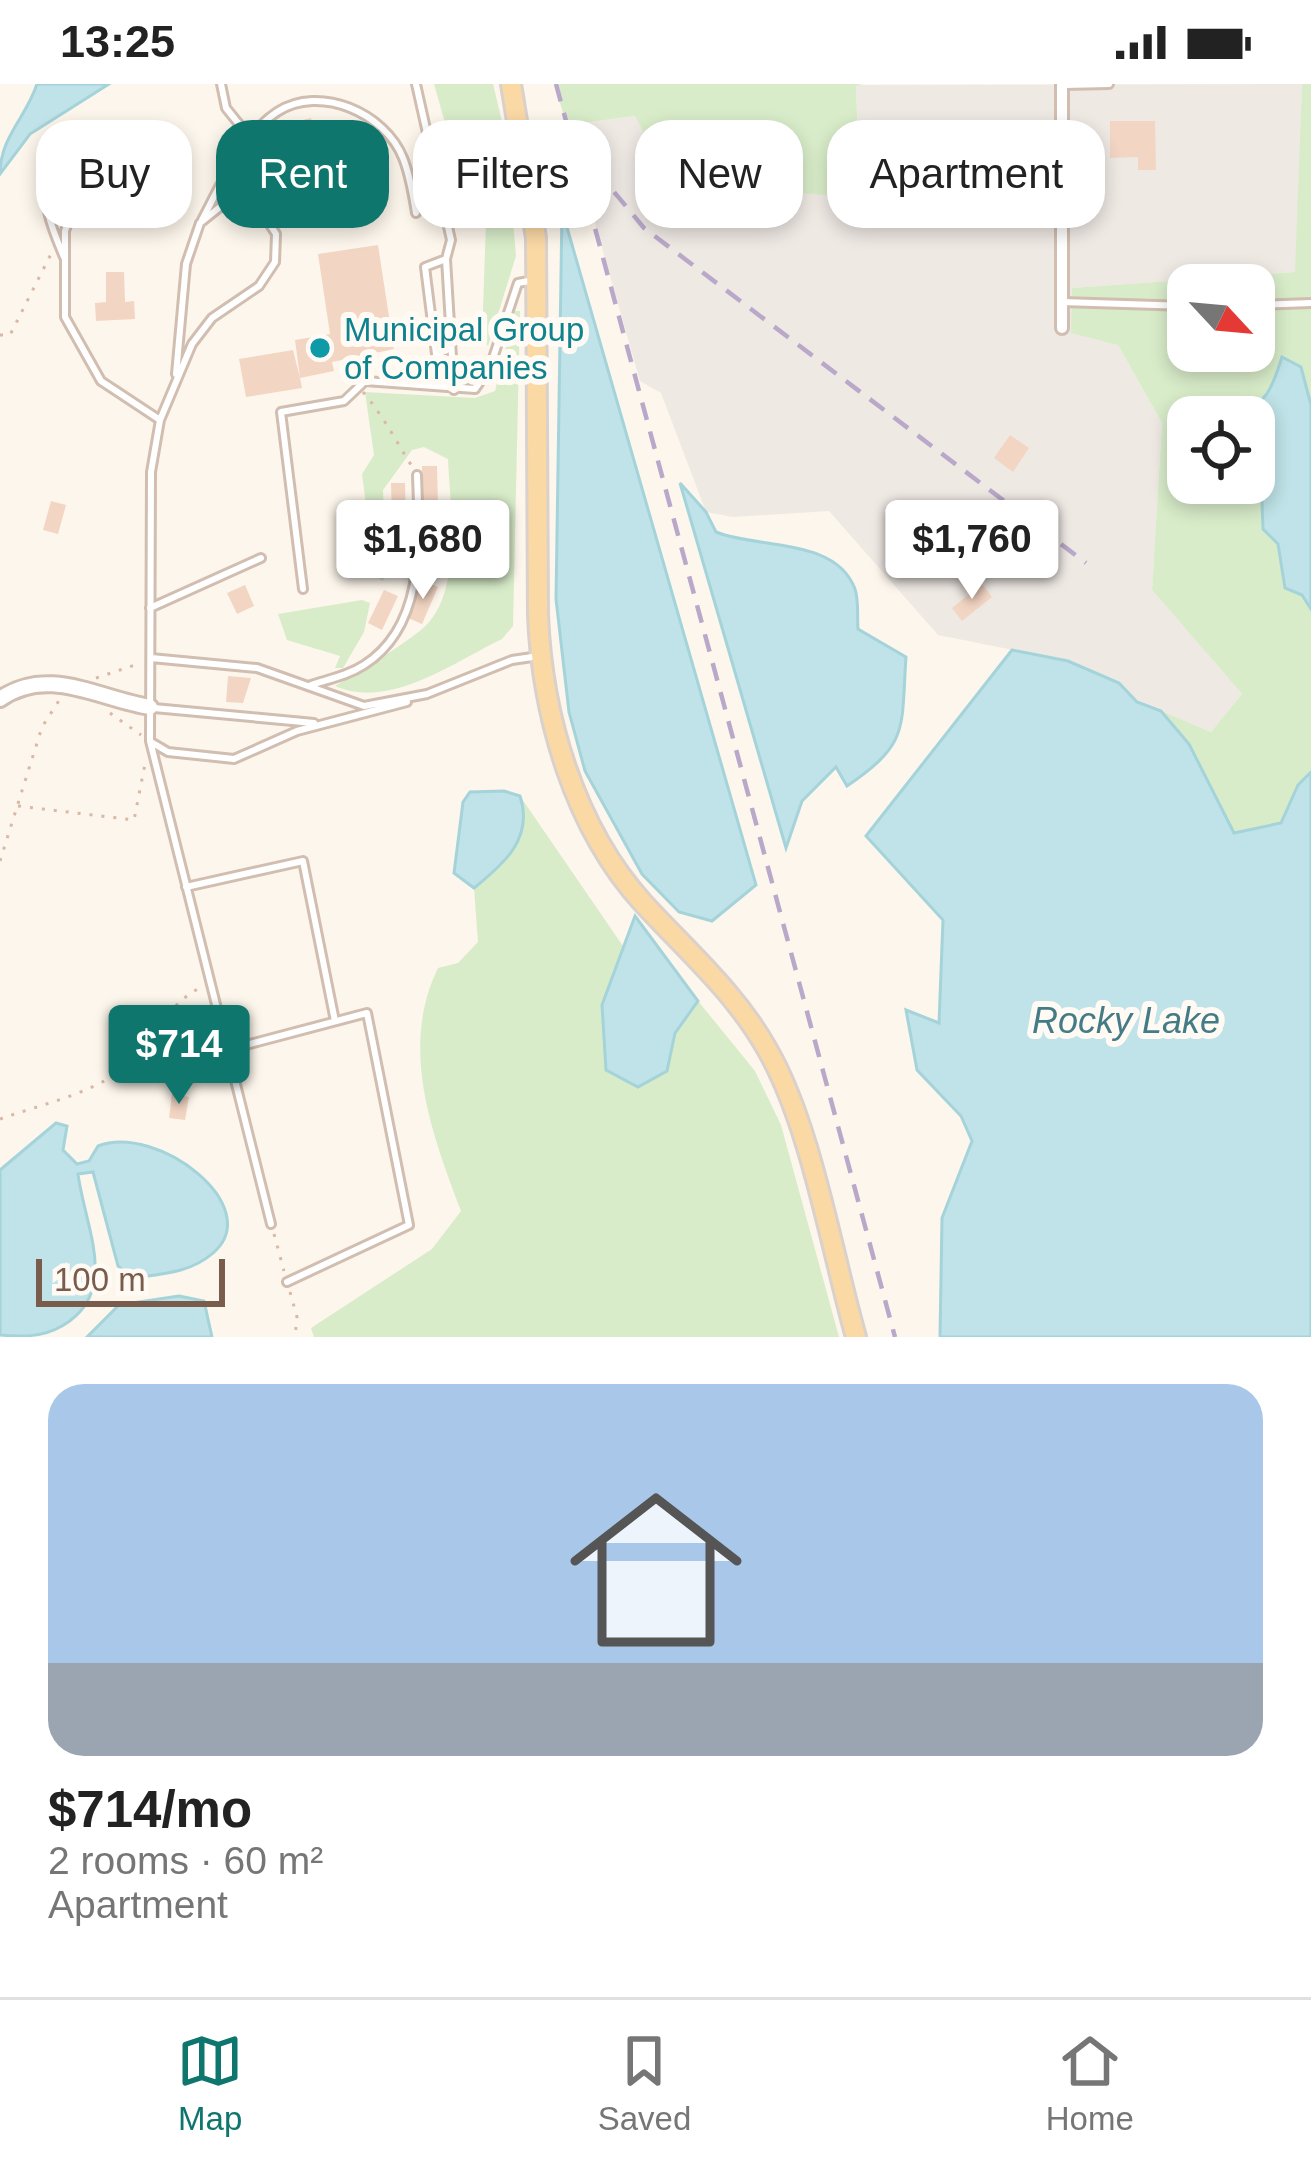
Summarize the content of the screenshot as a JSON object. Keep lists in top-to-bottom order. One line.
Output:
{"water":["Rocky Lake"],"places":["Municipal Group of Companies"],"scale_bar":"100 m","north":"bottom right","page":{"status":"13:25","chip":["Buy","Rent","Filters","New","Apartment"],"price":["$1,680","$1,760","$714"],"scale":"100 m","list":[{"name":"$714/mo","note":"2 rooms · 60 m² · Apartment"}],"tabs":["Map","Saved","Home"]}}
